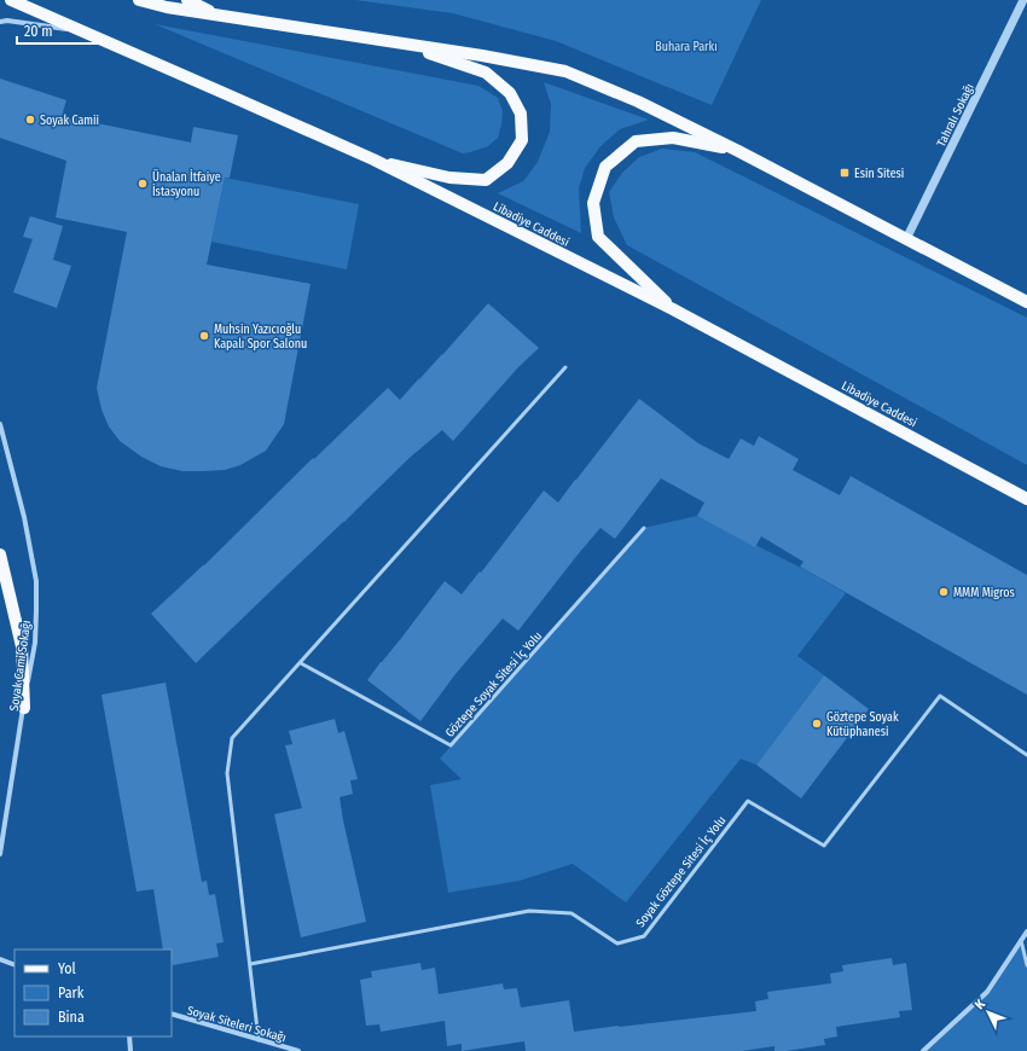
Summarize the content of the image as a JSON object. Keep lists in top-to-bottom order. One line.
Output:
{"streets":{"main road":["Libadiye Caddesi"],"street":["Tahralı Sokağı","Soyak Cami Sokağı","Soyak Siteleri Sokağı"],"lane":["Göztepe Soyak Sitesi İç Yolu","Soyak Göztepe Sitesi İç Yolu"]},"parks":["Buhara Parkı"],"places":{"other":["Soyak Camii","Ünalan İtfaiye İstasyonu","Muhsin Yazıcıoğlu Kapalı Spor Salonu","MMM Migros","Göztepe Soyak Kütüphanesi"],"transit":["Esin Sitesi"]},"legend":["Yol","Park","Bina"],"scale_bar":"20 m","north":"top left"}
